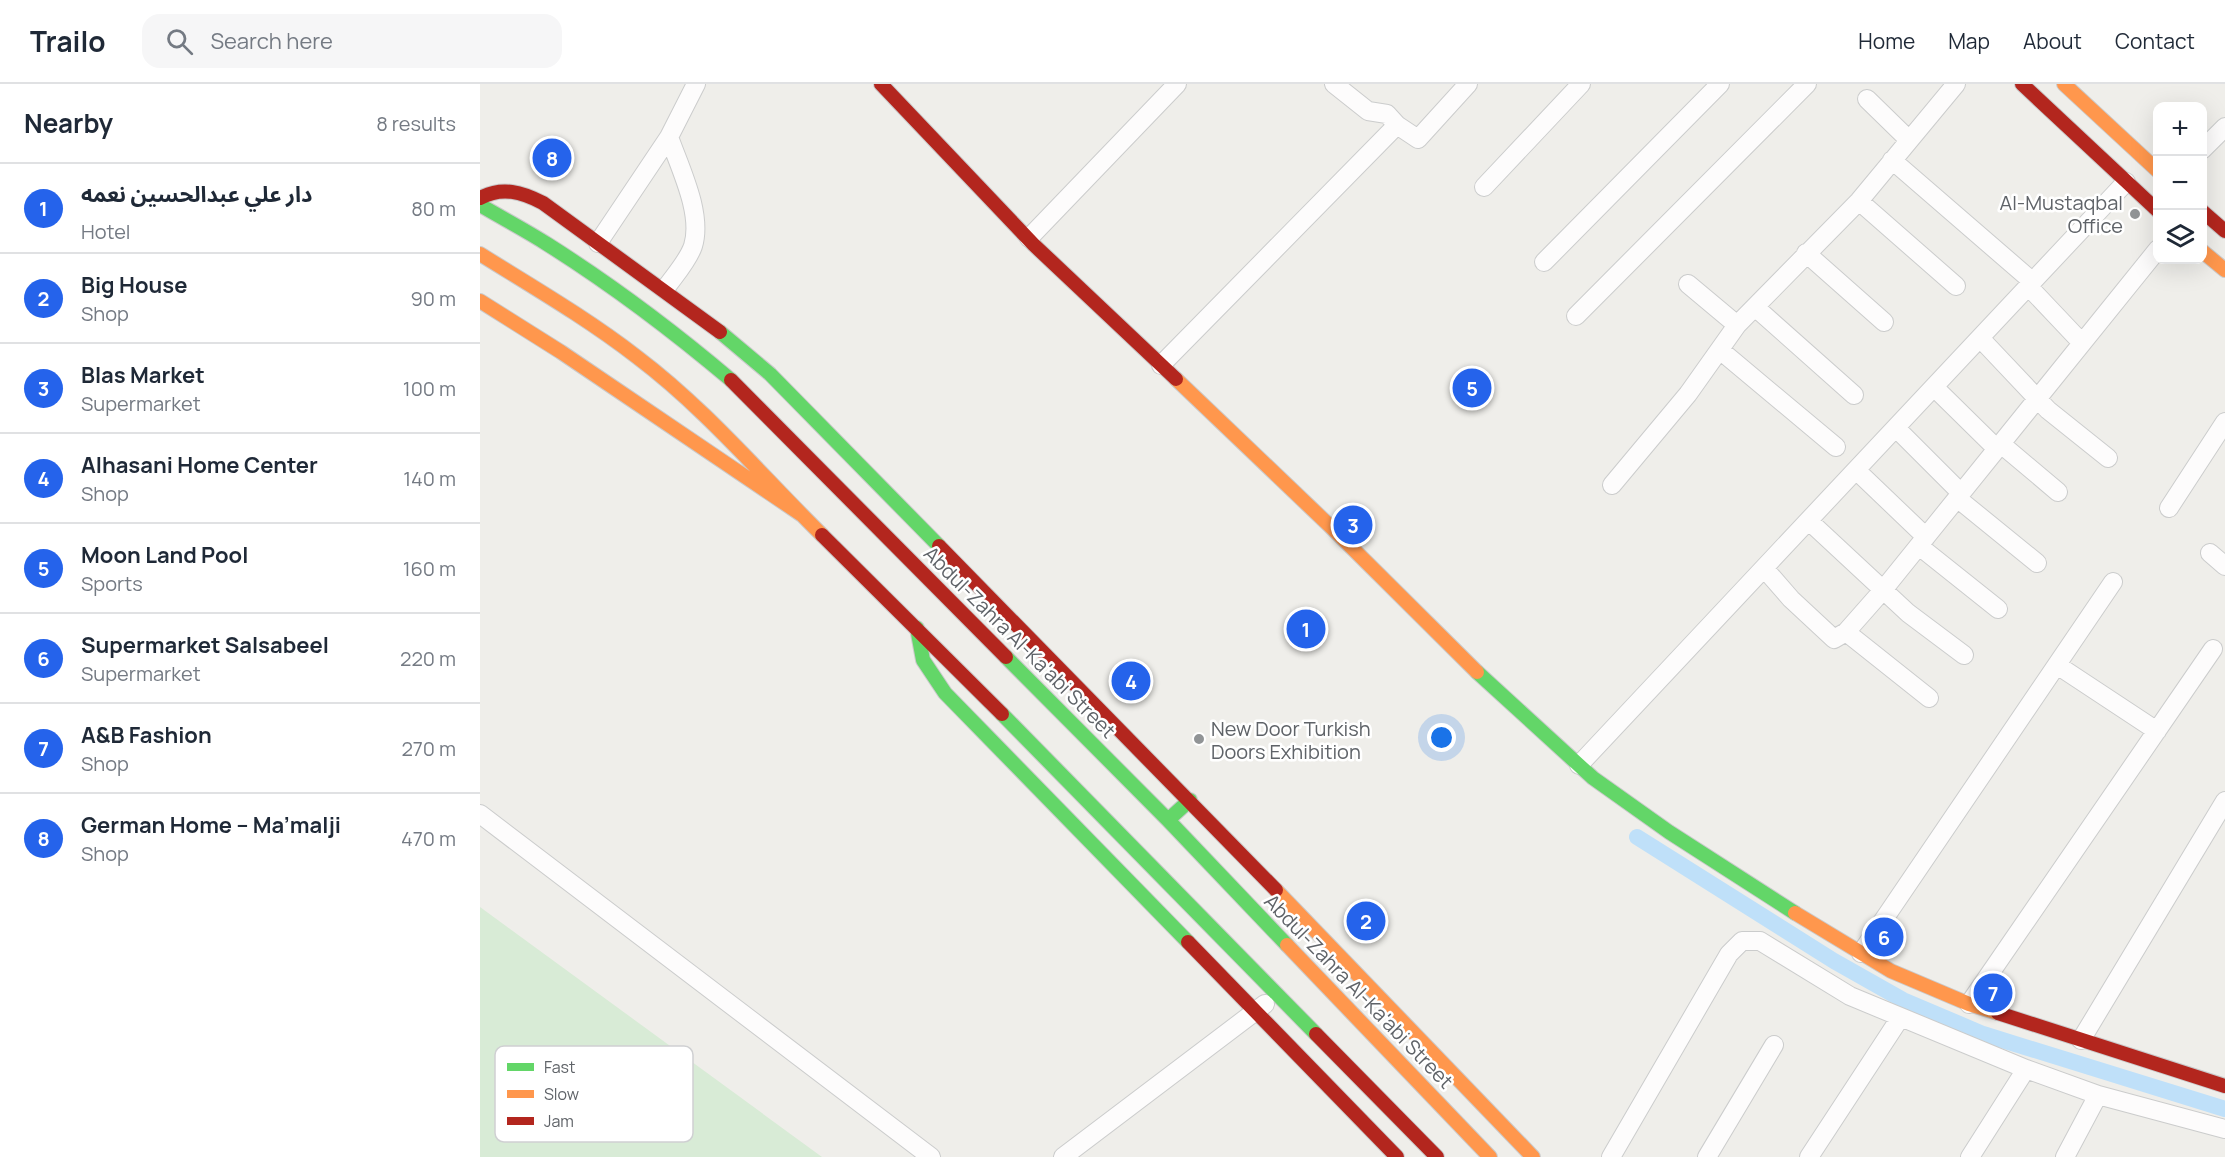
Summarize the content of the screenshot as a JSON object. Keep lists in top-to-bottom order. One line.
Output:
{"streets":{"main road":["Abdul-Zahra Al-Ka'abi Street"]},"places":["Al-Mustaqbal Office","New Door Turkish Doors Exhibition"],"legend":["Fast","Slow","Jam"],"page":{"header":"Trailo","search":"Search here","nav":["Home","Map","About","Contact"],"heading":["Nearby","8 results"],"map_buttons":["+","−"],"pins":["8","5","3","1","4","2","6","7"],"list":[{"mark":"1","name":"دار علي عبدالحسين نعمه","note":"Hotel","value":"80 m"},{"mark":"2","name":"Big House","note":"Shop","value":"90 m"},{"mark":"3","name":"Blas Market","note":"Supermarket","value":"100 m"},{"mark":"4","name":"Alhasani Home Center","note":"Shop","value":"140 m"},{"mark":"5","name":"Moon Land Pool","note":"Sports","value":"160 m"},{"mark":"6","name":"Supermarket Salsabeel","note":"Supermarket","value":"220 m"},{"mark":"7","name":"A&B Fashion","note":"Shop","value":"270 m"},{"mark":"8","name":"German Home – Ma’malji","note":"Shop","value":"470 m"}]}}
